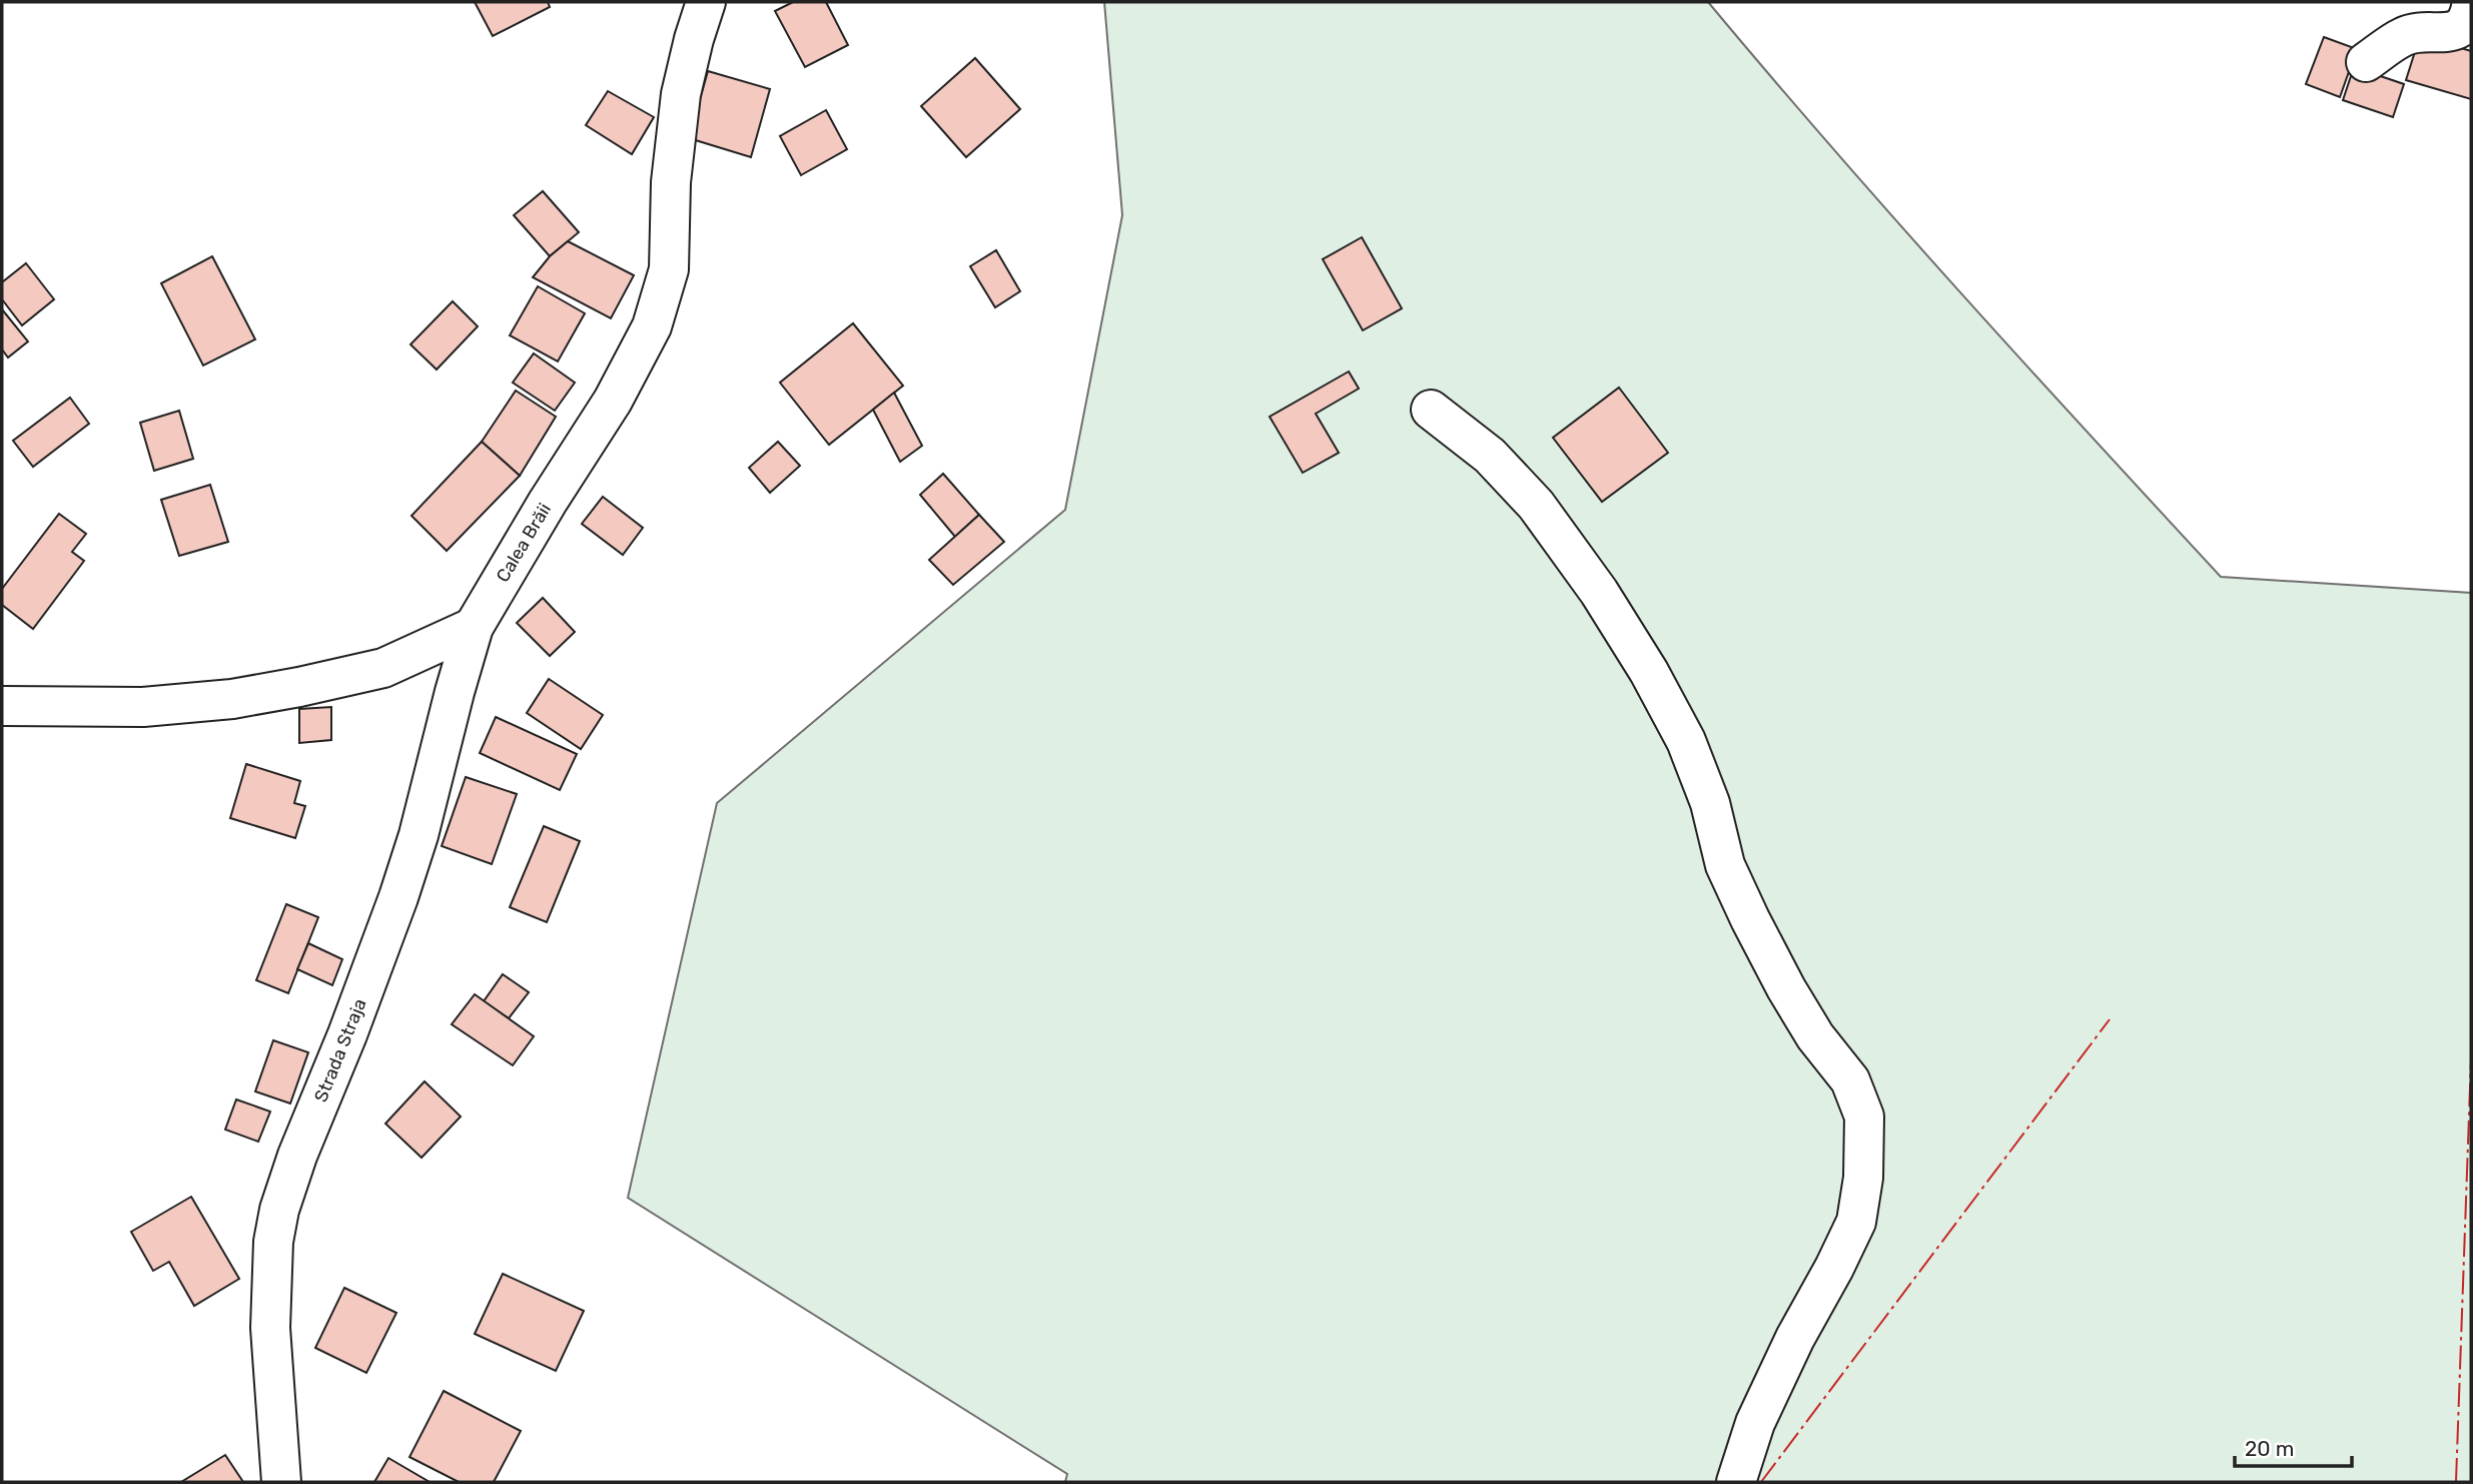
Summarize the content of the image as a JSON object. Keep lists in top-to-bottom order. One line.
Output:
{"streets":{"street":["Calea Brăii","Strada Straja"]},"crossings":[["Calea Brăii","Strada Straja"]],"scale_bar":"20 m"}
